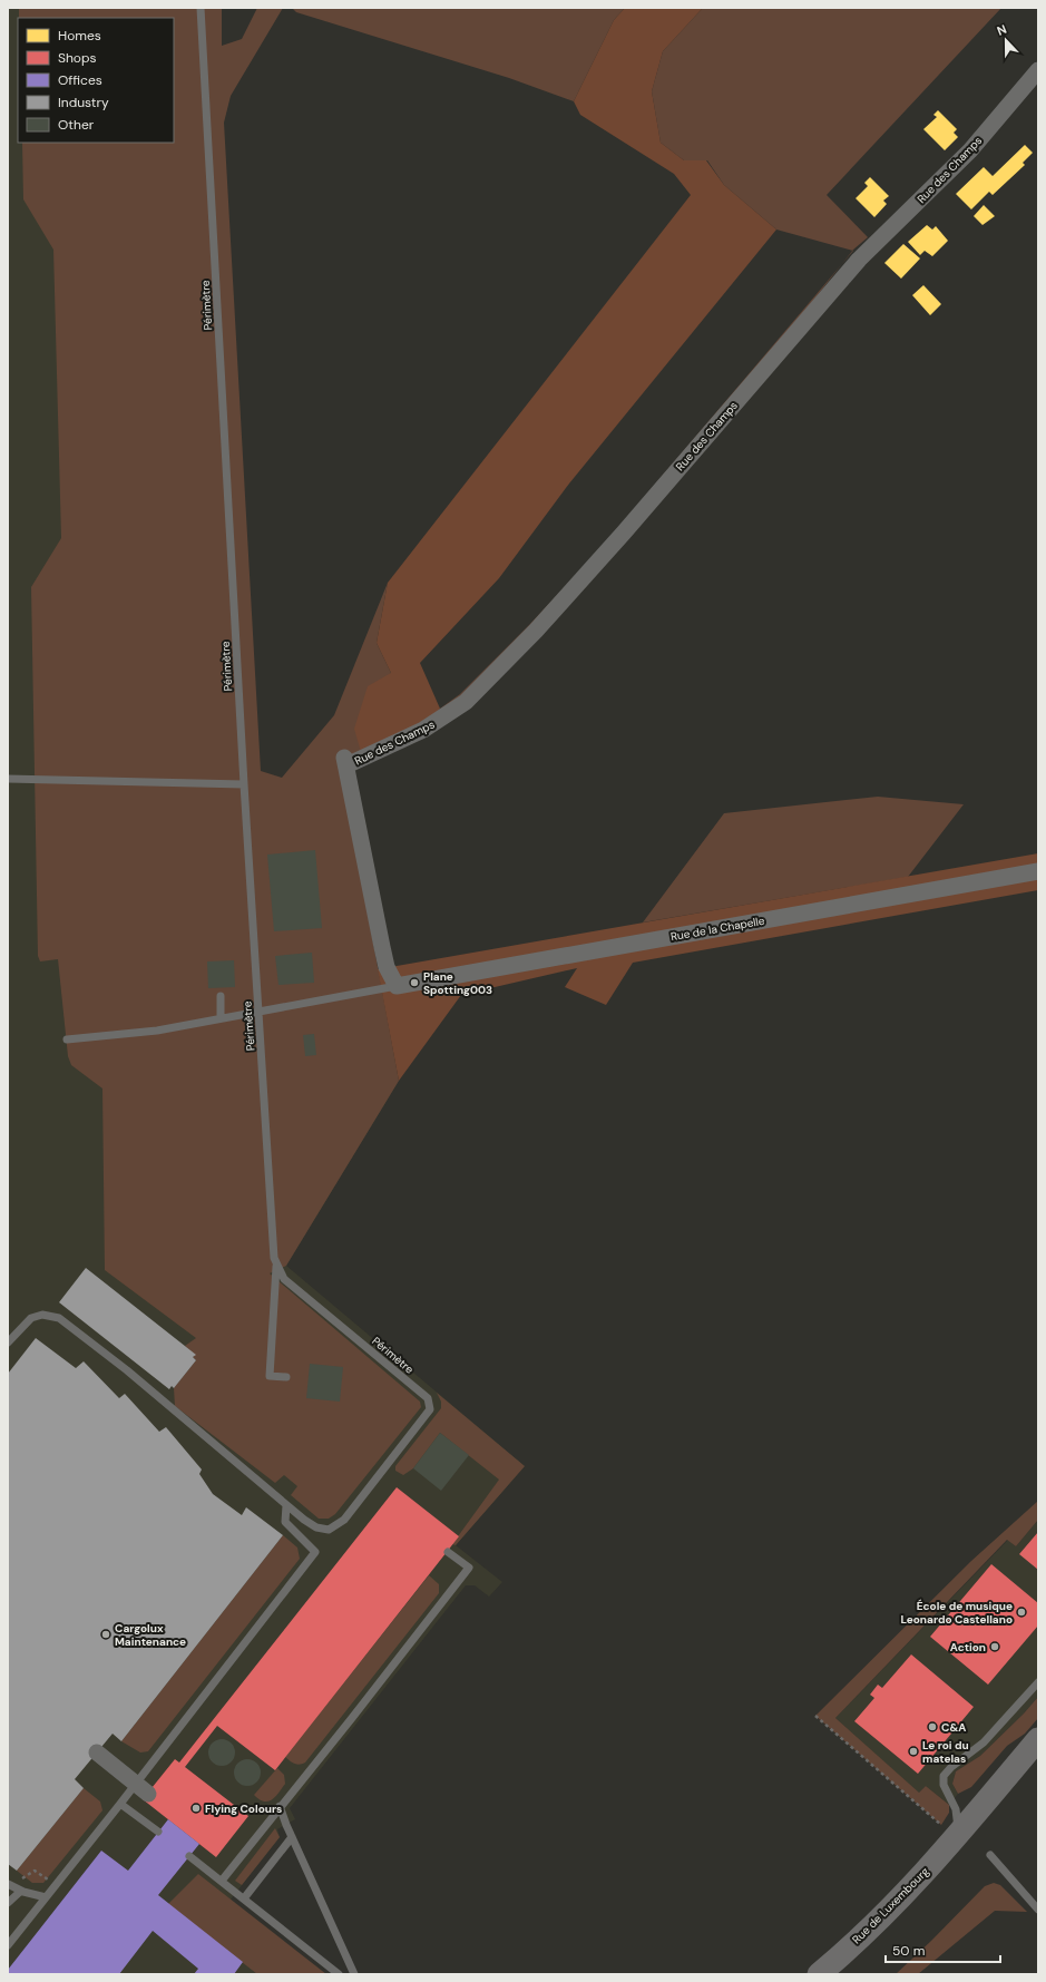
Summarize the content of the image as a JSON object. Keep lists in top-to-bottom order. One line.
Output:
{"streets":{"main road":["Rue de Luxembourg"],"street":["Rue des Champs","Rue de la Chapelle"],"lane":["Périmètre"]},"crossings":[["Rue des Champs","Rue de la Chapelle"]],"places":["Plane Spotting003","École de musique Leonardo Castellano","Cargolux Maintenance","Action","C&A","Le roi du matelas","Flying Colours"],"legend":["Homes","Shops","Offices","Industry","Other"],"scale_bar":"50 m","north":"top"}
